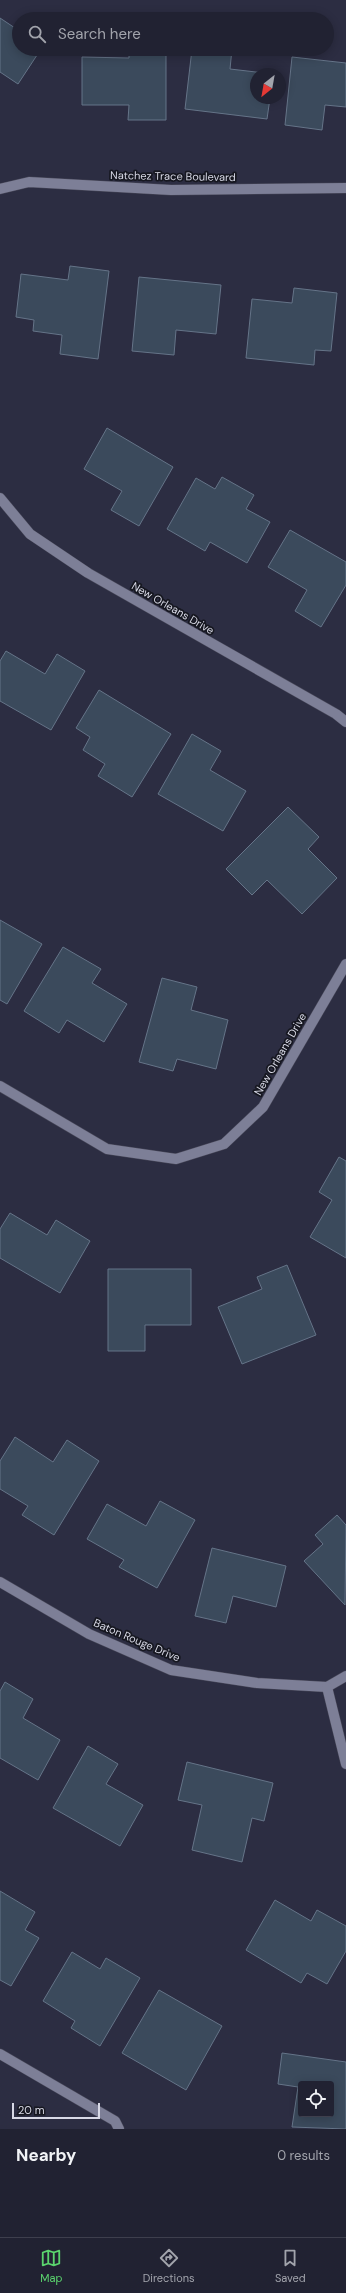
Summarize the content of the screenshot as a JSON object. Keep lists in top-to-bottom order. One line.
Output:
{"streets":{"street":["Natchez Trace Boulevard","New Orleans Drive","Baton Rouge Drive"]},"scale_bar":"20 m","north":"bottom left","page":{"search":"Search here","scale":"20 m","heading":["Nearby","0 results"],"nav":["Map","Directions","Saved"]}}
